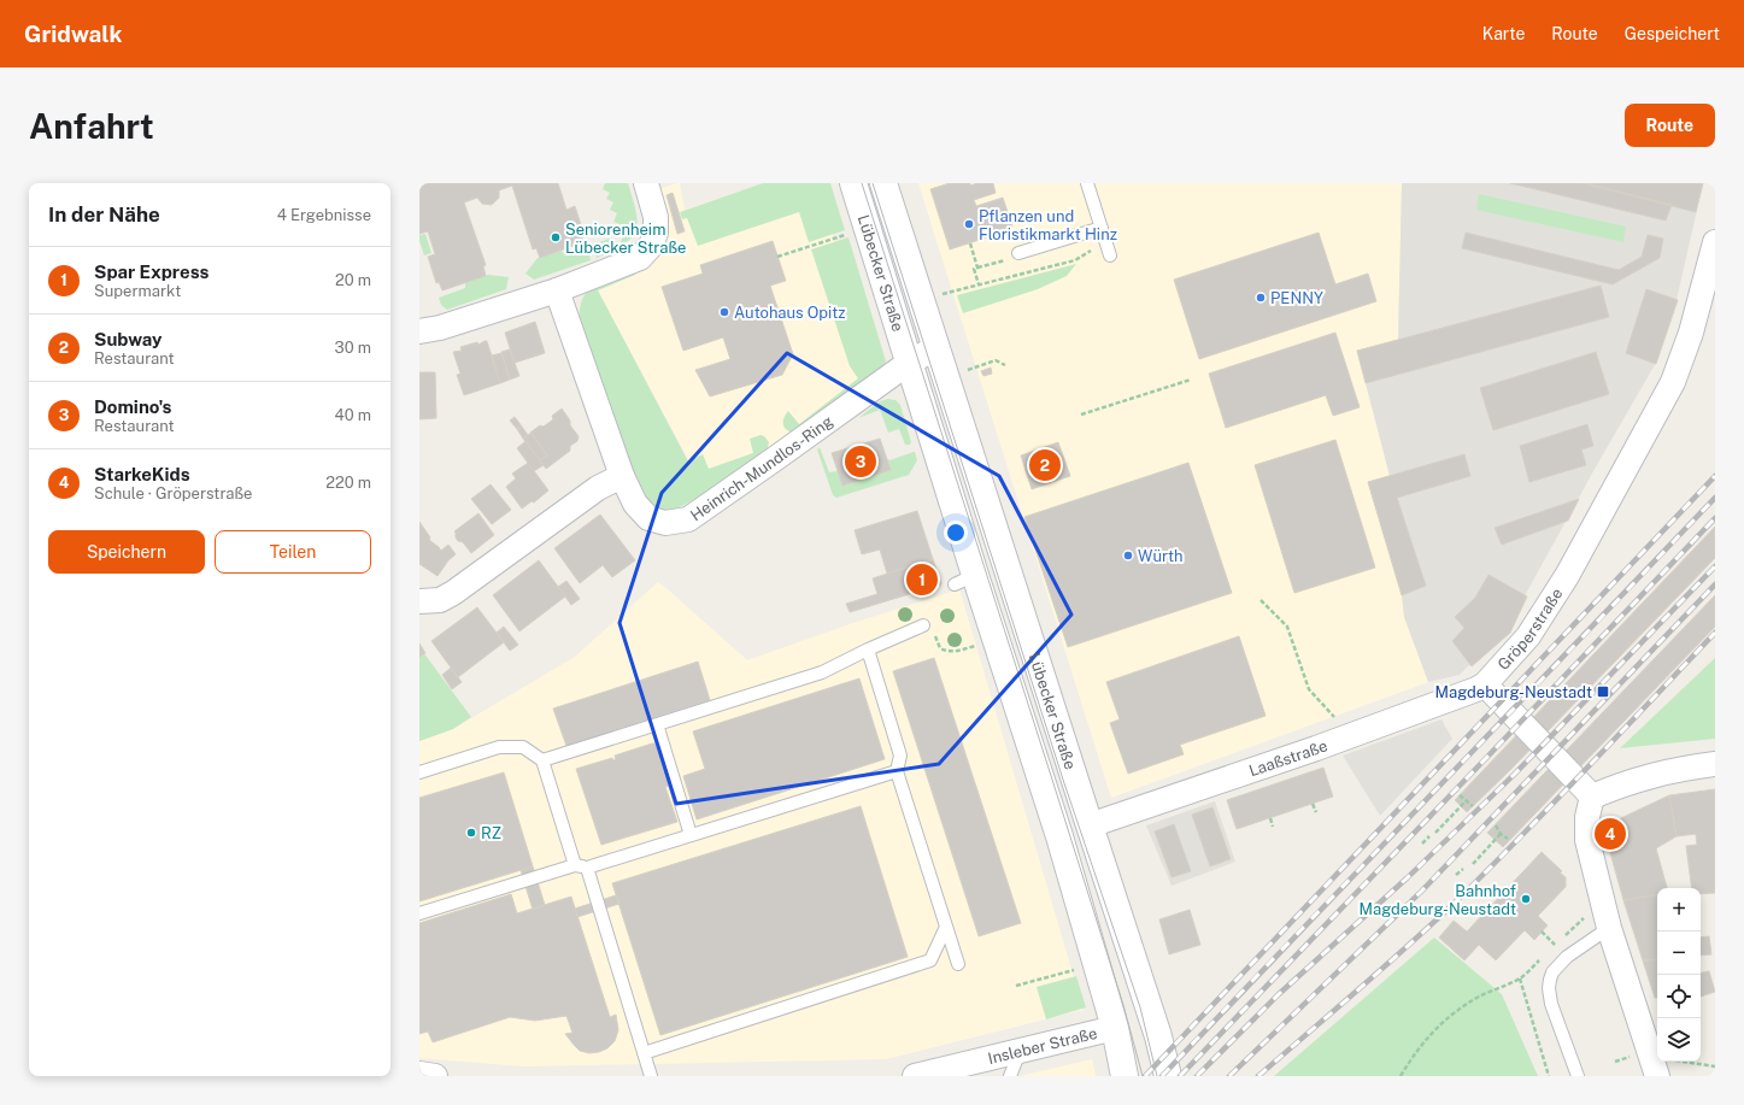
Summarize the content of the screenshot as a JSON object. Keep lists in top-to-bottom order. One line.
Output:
{"streets":{"main road":["Lübecker Straße"],"street":["Heinrich-Mundlos-Ring","Gröperstraße","Laaßstraße","Insleber Straße"]},"crossings":[["Lübecker Straße","Heinrich-Mundlos-Ring"],["Lübecker Straße","Laaßstraße"],["Lübecker Straße","Insleber Straße"],["Gröperstraße","Laaßstraße"]],"places":{"other":["Pflanzen und Floristikmarkt Hinz","Seniorenheim Lübecker Straße","PENNY","Autohaus Opitz","Würth","RZ","Bahnhof Magdeburg-Neustadt"],"transit":["Magdeburg-Neustadt"]},"page":{"header":"Gridwalk","nav":["Karte","Route","Gespeichert"],"buttons":["Route",["Speichern","Teilen"]],"title":"Anfahrt","heading":["In der Nähe","4 Ergebnisse"],"list":[{"mark":"1","name":"Spar Express","note":"Supermarkt","value":"20 m"},{"mark":"2","name":"Subway","note":"Restaurant","value":"30 m"},{"mark":"3","name":"Domino's","note":"Restaurant","value":"40 m"},{"mark":"4","name":"StarkeKids","note":"Schule · Gröperstraße","value":"220 m"}],"pins":["3","2","1","4"],"map_buttons":["+","−"]}}
